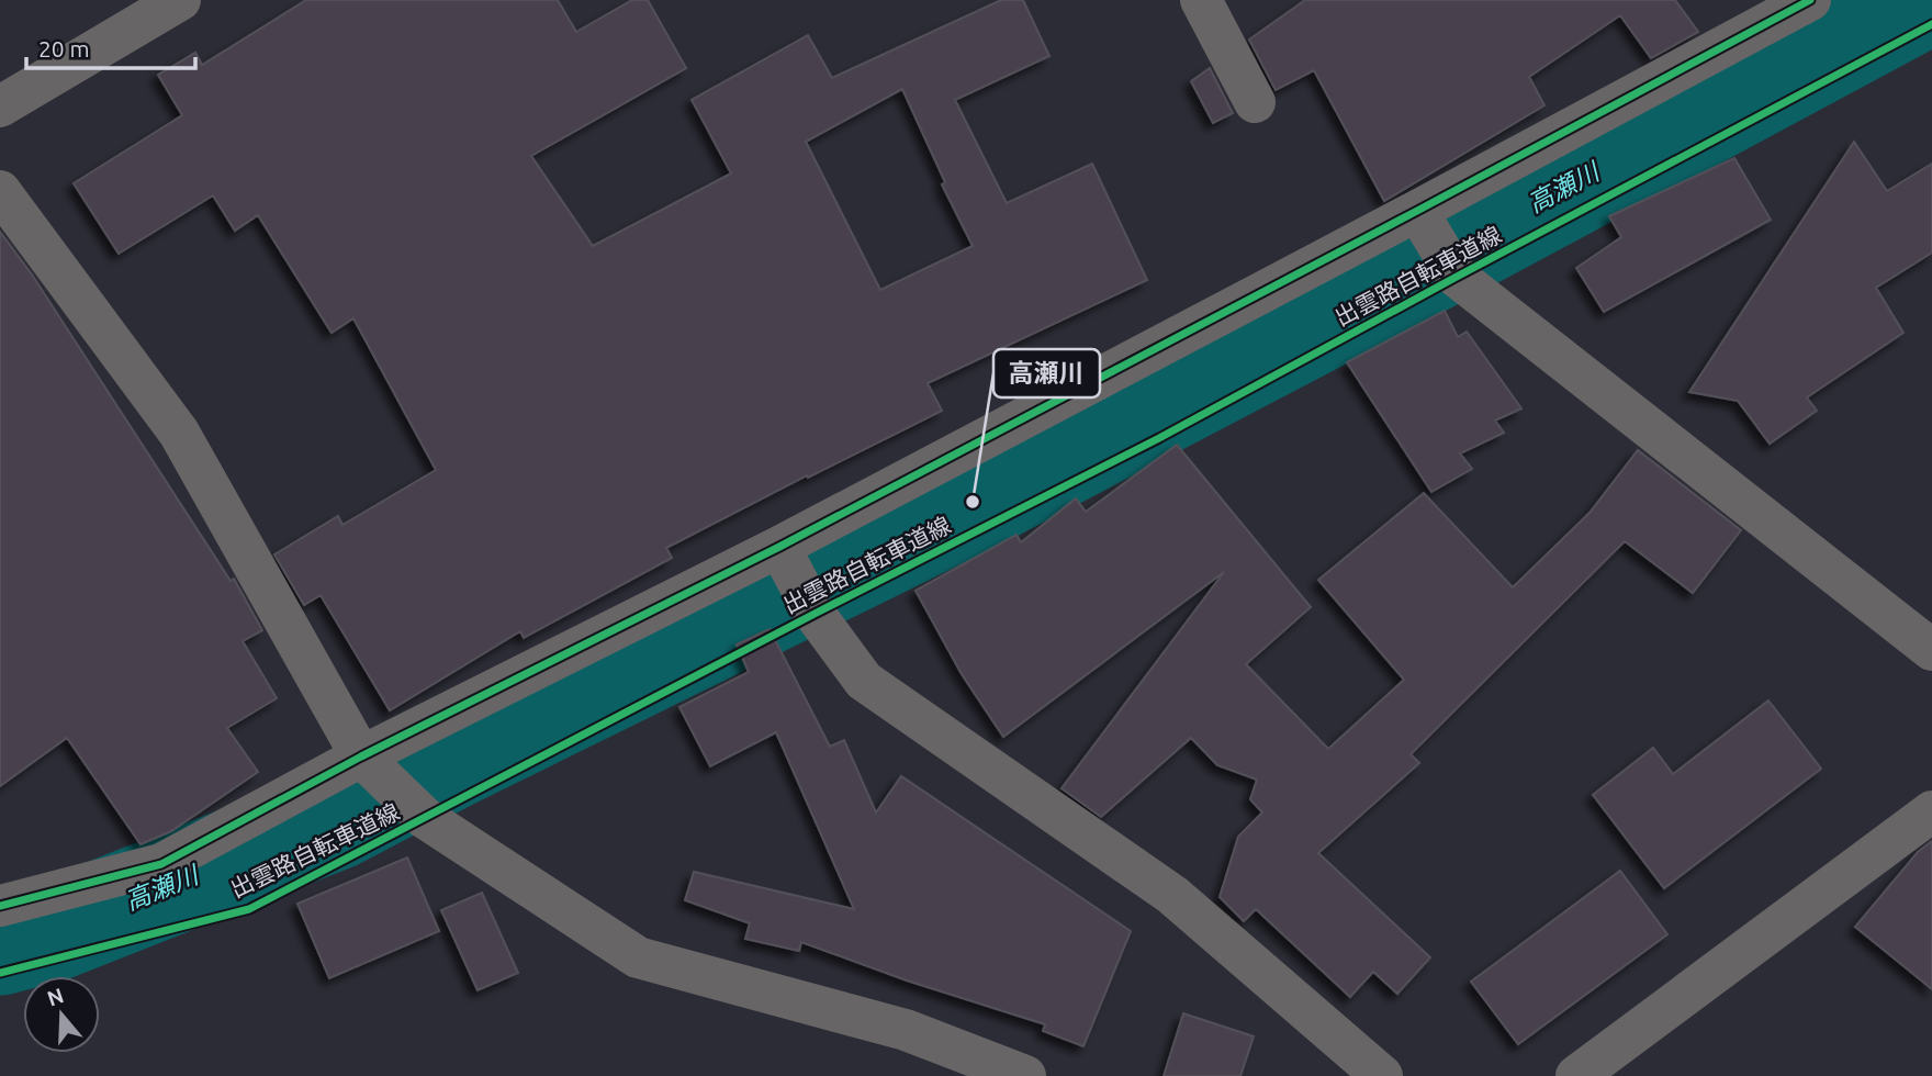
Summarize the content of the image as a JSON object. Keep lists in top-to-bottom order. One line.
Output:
{"streets":{"cycle path":["出雲路自転車道線"]},"water":["高瀬川"],"places":["高瀬川"],"scale_bar":"20 m","north":"top"}
